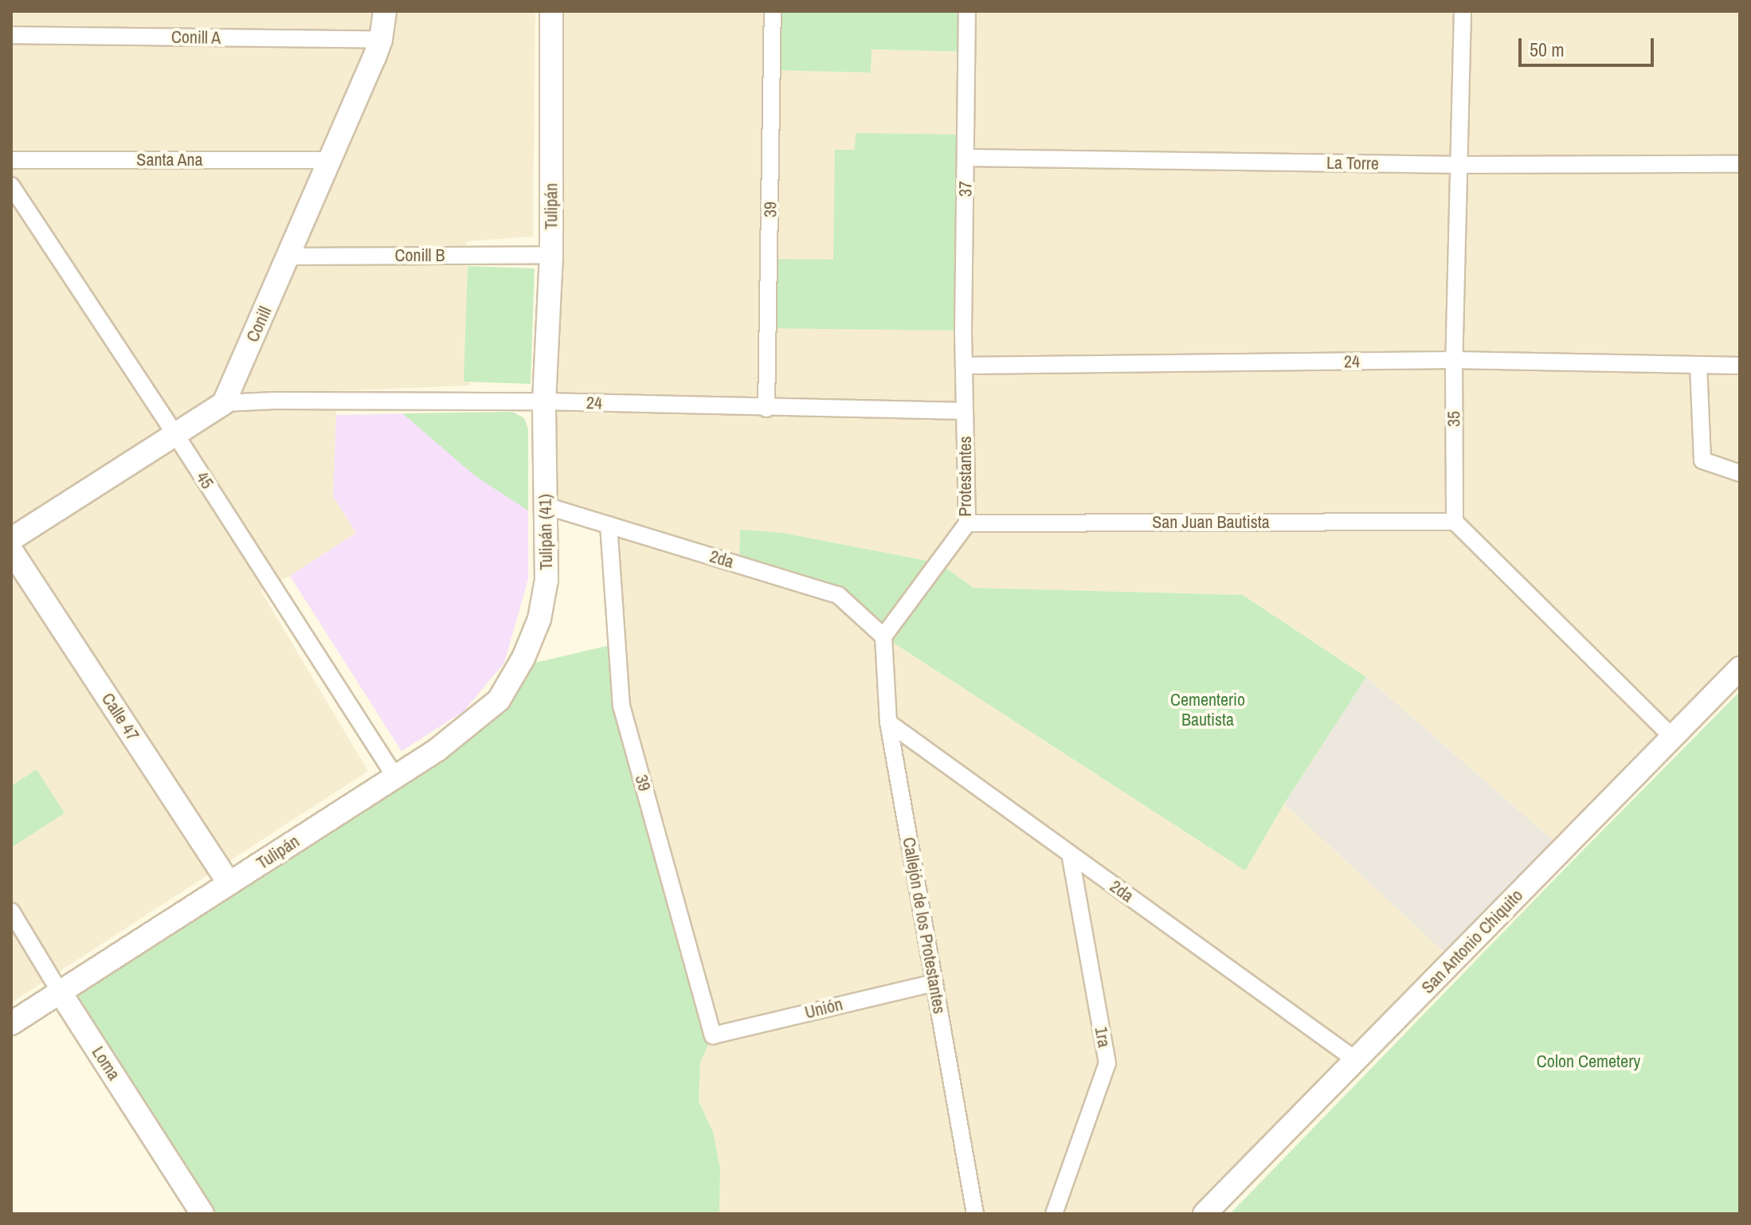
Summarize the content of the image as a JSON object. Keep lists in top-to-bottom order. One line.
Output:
{"streets":{"street":["Conill A","Santa Ana","La Torre","37","Tulipán","39","Conill B","Conill","24","35","Protestantes","45","San Juan Bautista","Tulipán (41)","2da","Calle 47","Callejón de los Protestantes","San Antonio Chiquito","Unión","1ra","Loma"]},"crossings":[["Conill A","Conill"],["Santa Ana","Conill"],["La Torre","37"],["La Torre","35"],["37","24"],["37","Protestantes"],["Tulipán","Conill B"],["Tulipán","24"],["Tulipán","45"],["Tulipán","Tulipán (41)"],["Tulipán","Calle 47"],["Tulipán","Loma"],["39","24"],["39","2da"],["39","Unión"],["Conill B","Conill"],["Conill","24"],["24","35"],["24","Protestantes"],["24","Tulipán (41)"],["35","San Juan Bautista"],["Protestantes","San Juan Bautista"],["Protestantes","2da"],["Protestantes","Callejón de los Protestantes"],["Tulipán (41)","2da"],["2da","Callejón de los Protestantes"],["2da","San Antonio Chiquito"],["2da","1ra"],["Callejón de los Protestantes","Unión"]],"parks":["Cementerio Bautista","Colon Cemetery"],"scale_bar":"50 m"}
